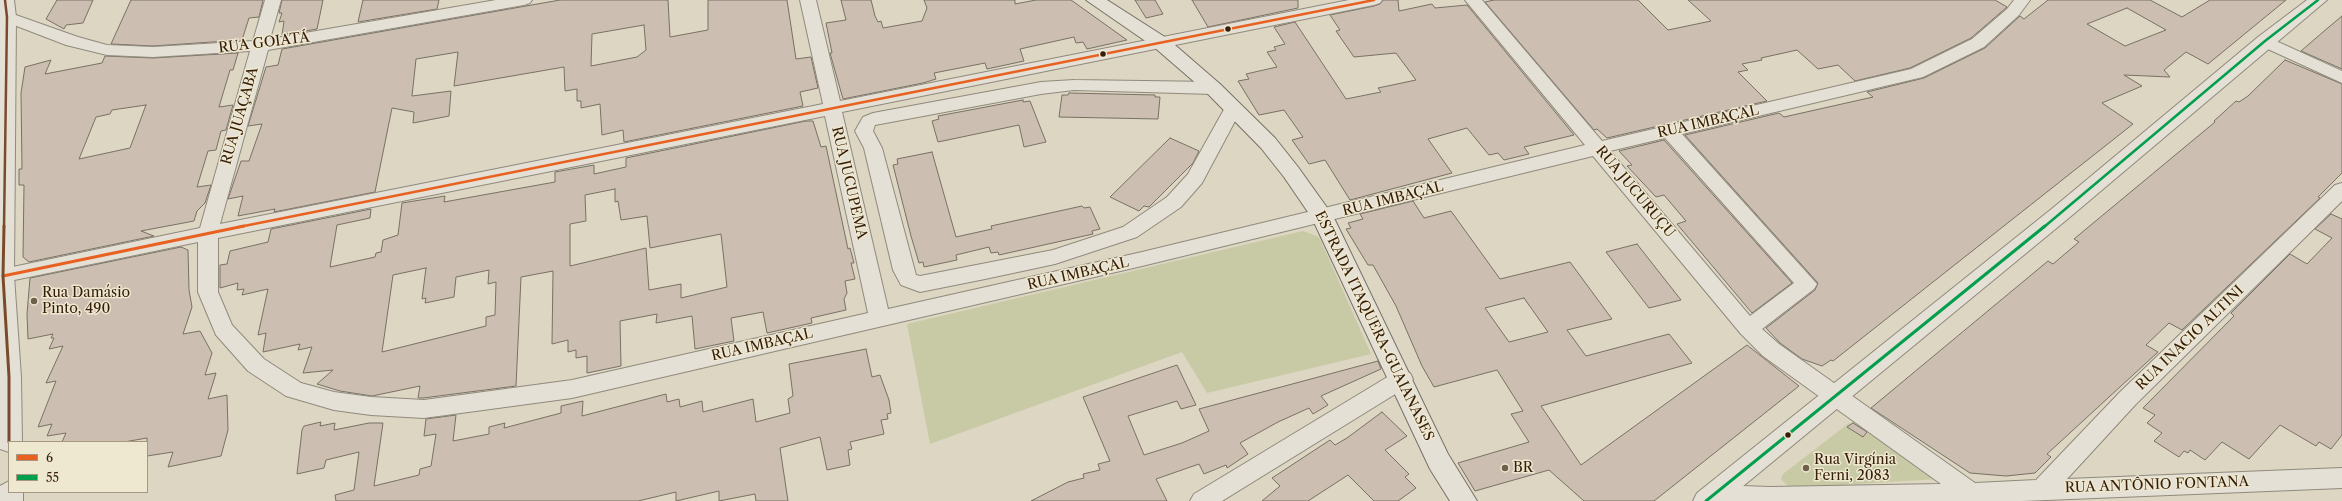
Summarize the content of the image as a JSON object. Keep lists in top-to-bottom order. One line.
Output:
{"streets":{"street":["RUA GOIATÁ","RUA JUAÇABA","RUA IMBAÇAL","RUA JUCUPEMA","RUA JUCURUÇU","ESTRADA ITAQUERA-GUAIANASES","RUA INACIO ALTINI","RUA ANTÔNIO FONTANA"]},"crossings":[["RUA GOIATÁ","RUA JUAÇABA"],["RUA JUAÇABA","RUA IMBAÇAL"],["RUA IMBAÇAL","RUA JUCUPEMA"],["RUA IMBAÇAL","RUA JUCURUÇU"],["RUA IMBAÇAL","ESTRADA ITAQUERA-GUAIANASES"],["RUA INACIO ALTINI","RUA ANTÔNIO FONTANA"]],"places":["Rua Damásio Pinto, 490","BR","Rua Virgínia Ferni, 2083"],"lines":["transit line 6","transit line 55"],"legend":["6","55"]}
